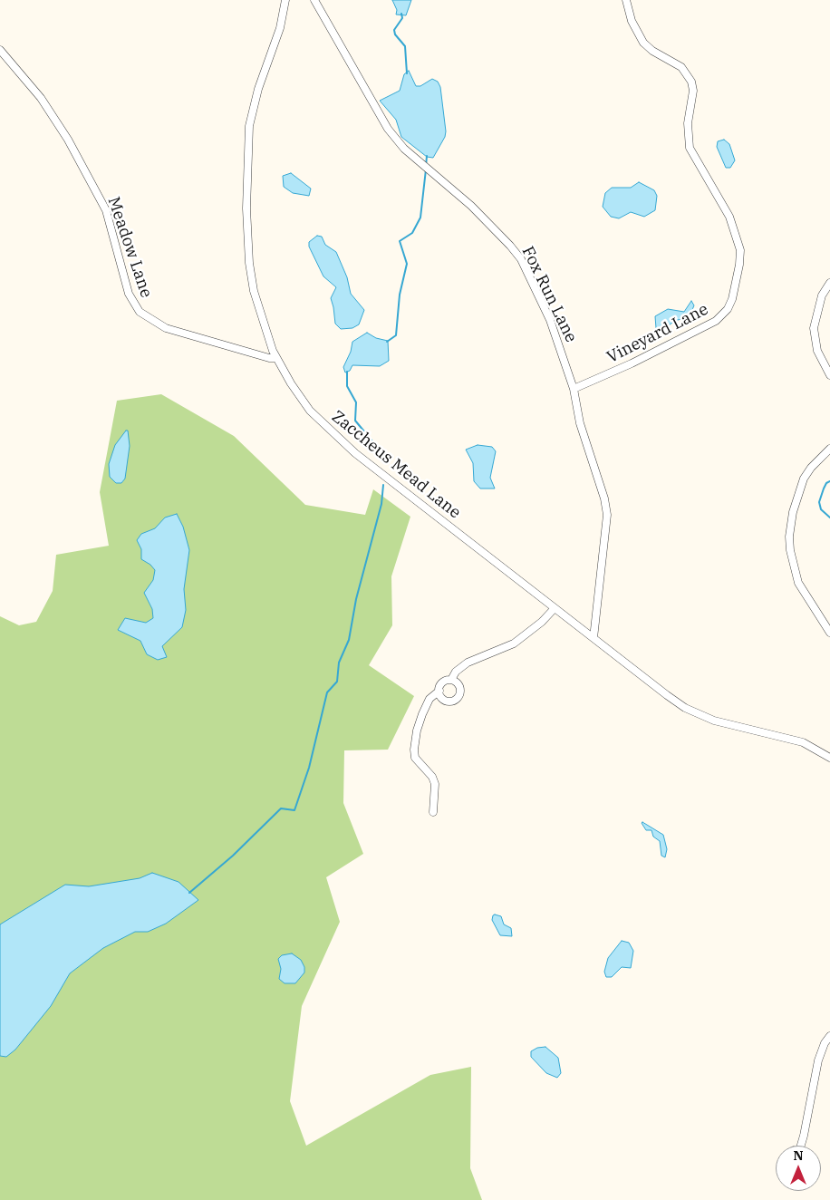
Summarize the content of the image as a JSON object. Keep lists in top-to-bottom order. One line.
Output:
{"streets":{"street":["Meadow Lane","Fox Run Lane","Vineyard Lane","Zaccheus Mead Lane"]},"crossings":[["Meadow Lane","Zaccheus Mead Lane"],["Fox Run Lane","Vineyard Lane"],["Fox Run Lane","Zaccheus Mead Lane"]],"north":"top"}
